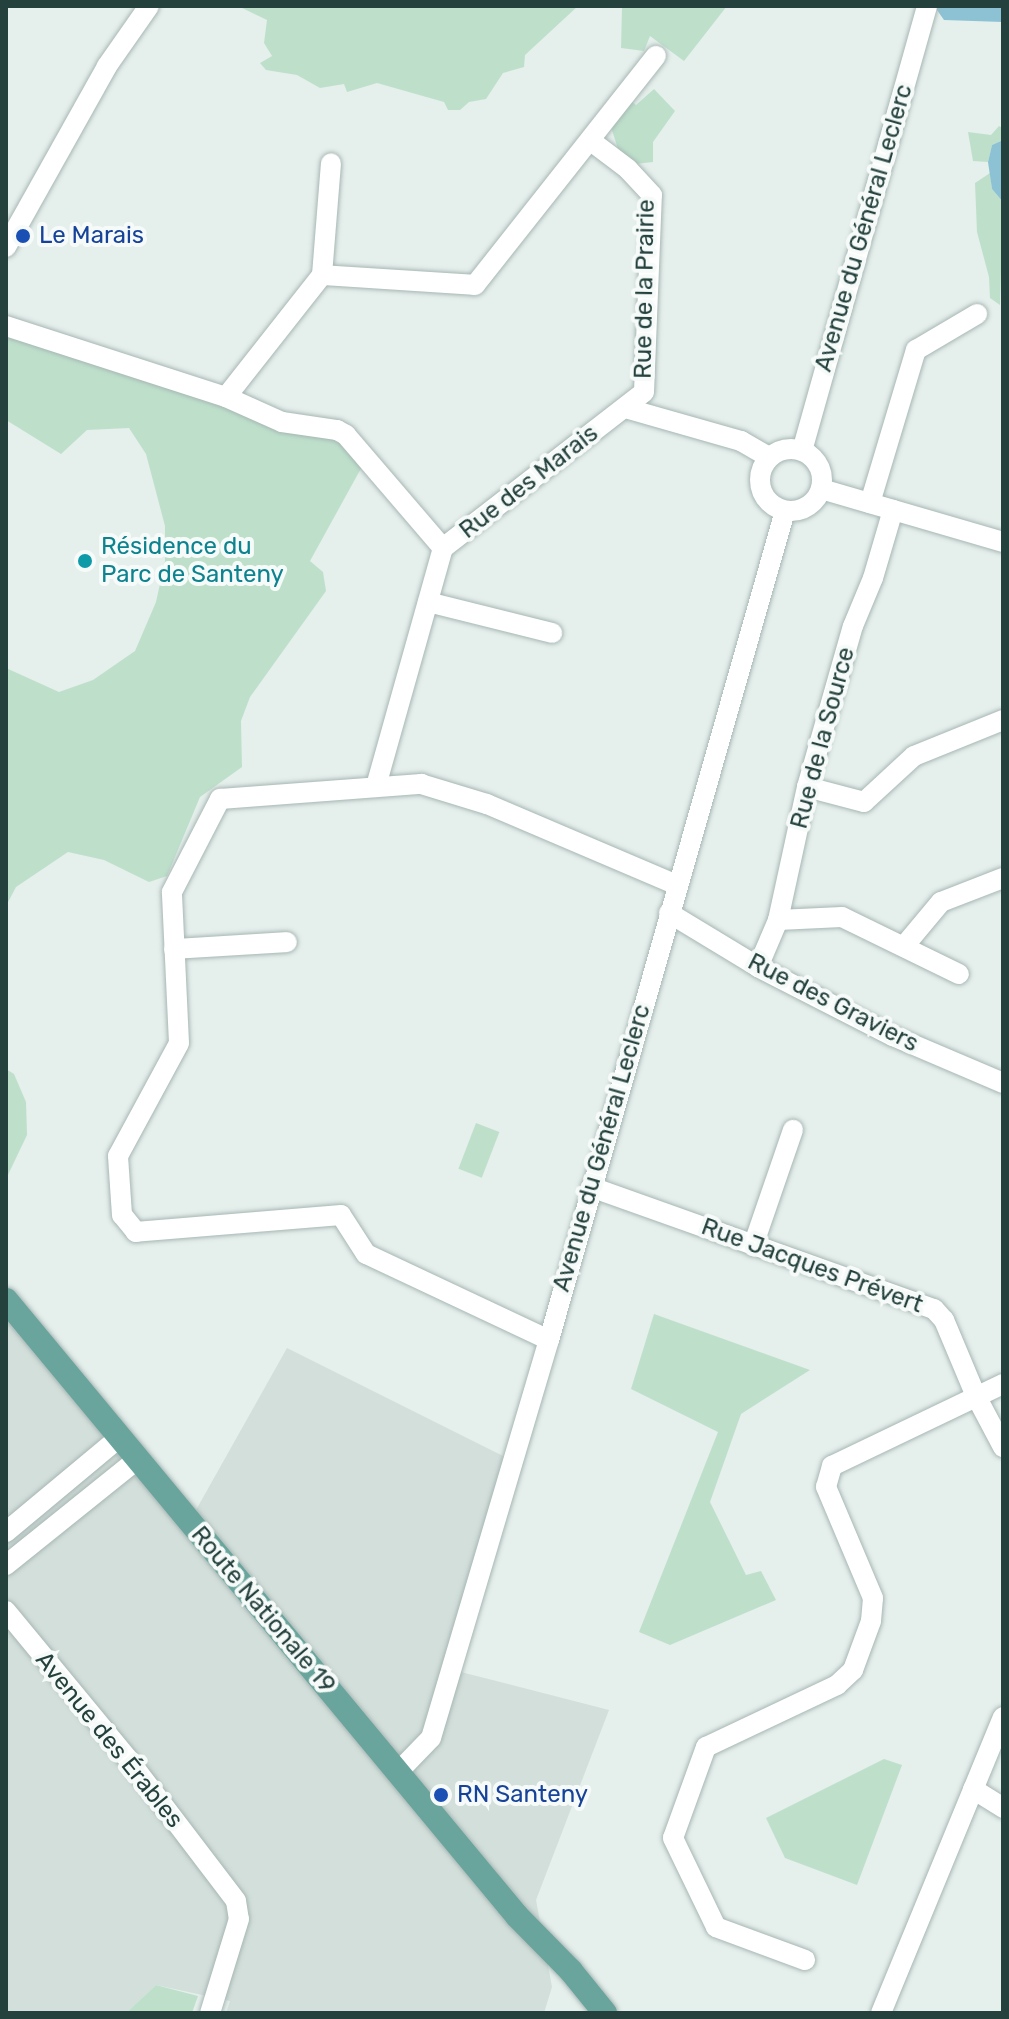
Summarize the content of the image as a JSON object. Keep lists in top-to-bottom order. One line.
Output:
{"streets":{"main road":["Route Nationale 19"],"street":["Avenue du Général Leclerc","Rue de la Prairie","Rue des Marais","Rue de la Source","Rue des Graviers","Rue Jacques Prévert","Avenue des Érables"]},"crossings":[["Avenue du Général Leclerc","Rue des Graviers"],["Avenue du Général Leclerc","Rue Jacques Prévert"],["Avenue du Général Leclerc","Route Nationale 19"],["Rue de la Prairie","Rue des Marais"],["Rue de la Source","Rue des Graviers"]],"places":["Le Marais","Résidence du Parc de Santeny","RN Santeny"]}
